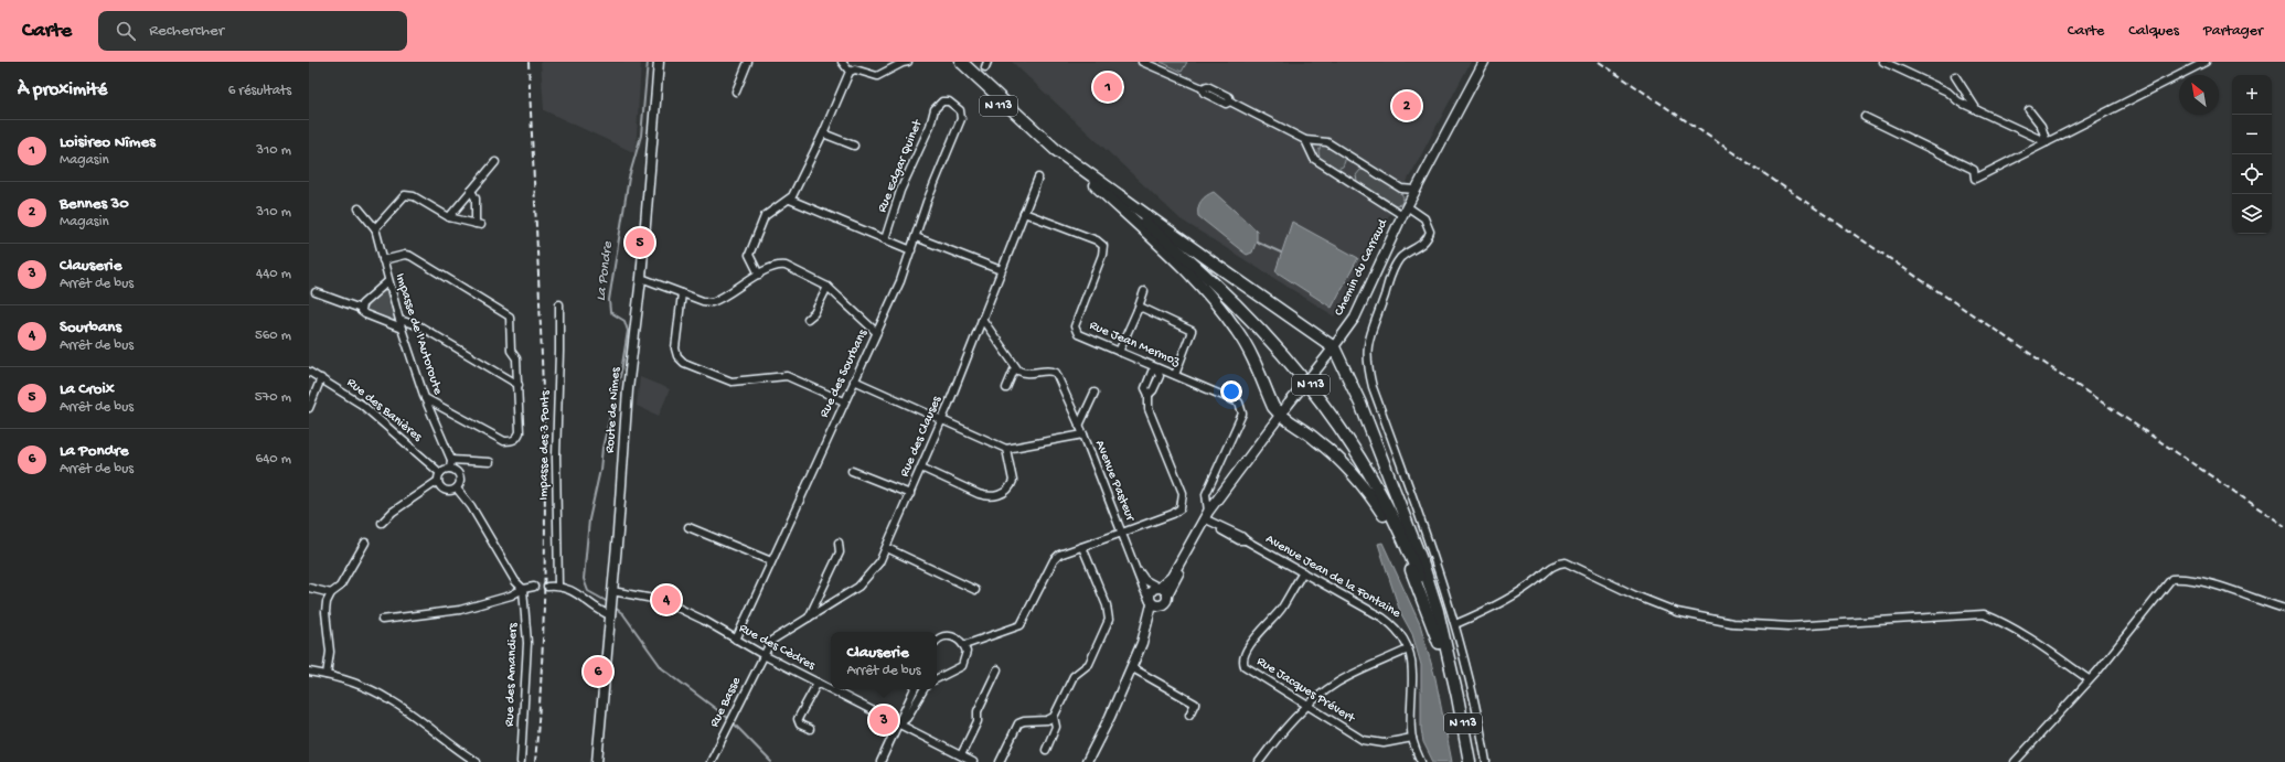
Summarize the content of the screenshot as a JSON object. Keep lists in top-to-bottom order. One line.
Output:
{"streets":{"main road":["N 113"],"street":["Rue Edgar Quinet","Chemin du Carraud","Impasse de l'Autoroute","Rue Jean Mermoz","Rue des Sourbans","Rue des Banières","Route de Nîmes","Rue des Clauses","Impasse des 3 Ponts","Avenue Pasteur","Avenue Jean de la Fontaine","Rue des Cèdres","Rue des Amandiers","Rue Jacques Prévert","Rue Basse"]},"crossings":[["Rue Edgar Quinet","Rue des Sourbans"],["Chemin du Carraud","Rue Jean Mermoz"],["Chemin du Carraud","Avenue Pasteur"],["Chemin du Carraud","Avenue Jean de la Fontaine"],["Impasse de l'Autoroute","Rue des Banières"],["Rue Jean Mermoz","Rue des Clauses"],["Rue Jean Mermoz","Avenue Jean de la Fontaine"],["Rue des Sourbans","Rue des Cèdres"],["Route de Nîmes","Rue des Cèdres"],["Rue des Clauses","Rue des Cèdres"],["Rue des Clauses","Rue Basse"],["Avenue Jean de la Fontaine","Rue Jacques Prévert"],["Rue des Cèdres","Rue Basse"]],"water":["La Pondre"],"north":"top left","page":{"header":"Carte","search":"Rechercher","nav":["Carte","Calques","Partager"],"heading":["À proximité","6 résultats"],"pins":["1","2","5","4","6","3"],"map_buttons":["+","−"],"list":[{"mark":"1","name":"Loisireo Nîmes","note":"Magasin","value":"310 m"},{"mark":"2","name":"Bennes 30","note":"Magasin","value":"310 m"},{"mark":"3","name":"Clauserie","note":"Arrêt de bus","value":"440 m"},{"mark":"4","name":"Sourbans","note":"Arrêt de bus","value":"560 m"},{"mark":"5","name":"La Croix","note":"Arrêt de bus","value":"570 m"},{"mark":"6","name":"La Pondre","note":"Arrêt de bus","value":"640 m"}],"popup":["Clauserie","Arrêt de bus"]}}
